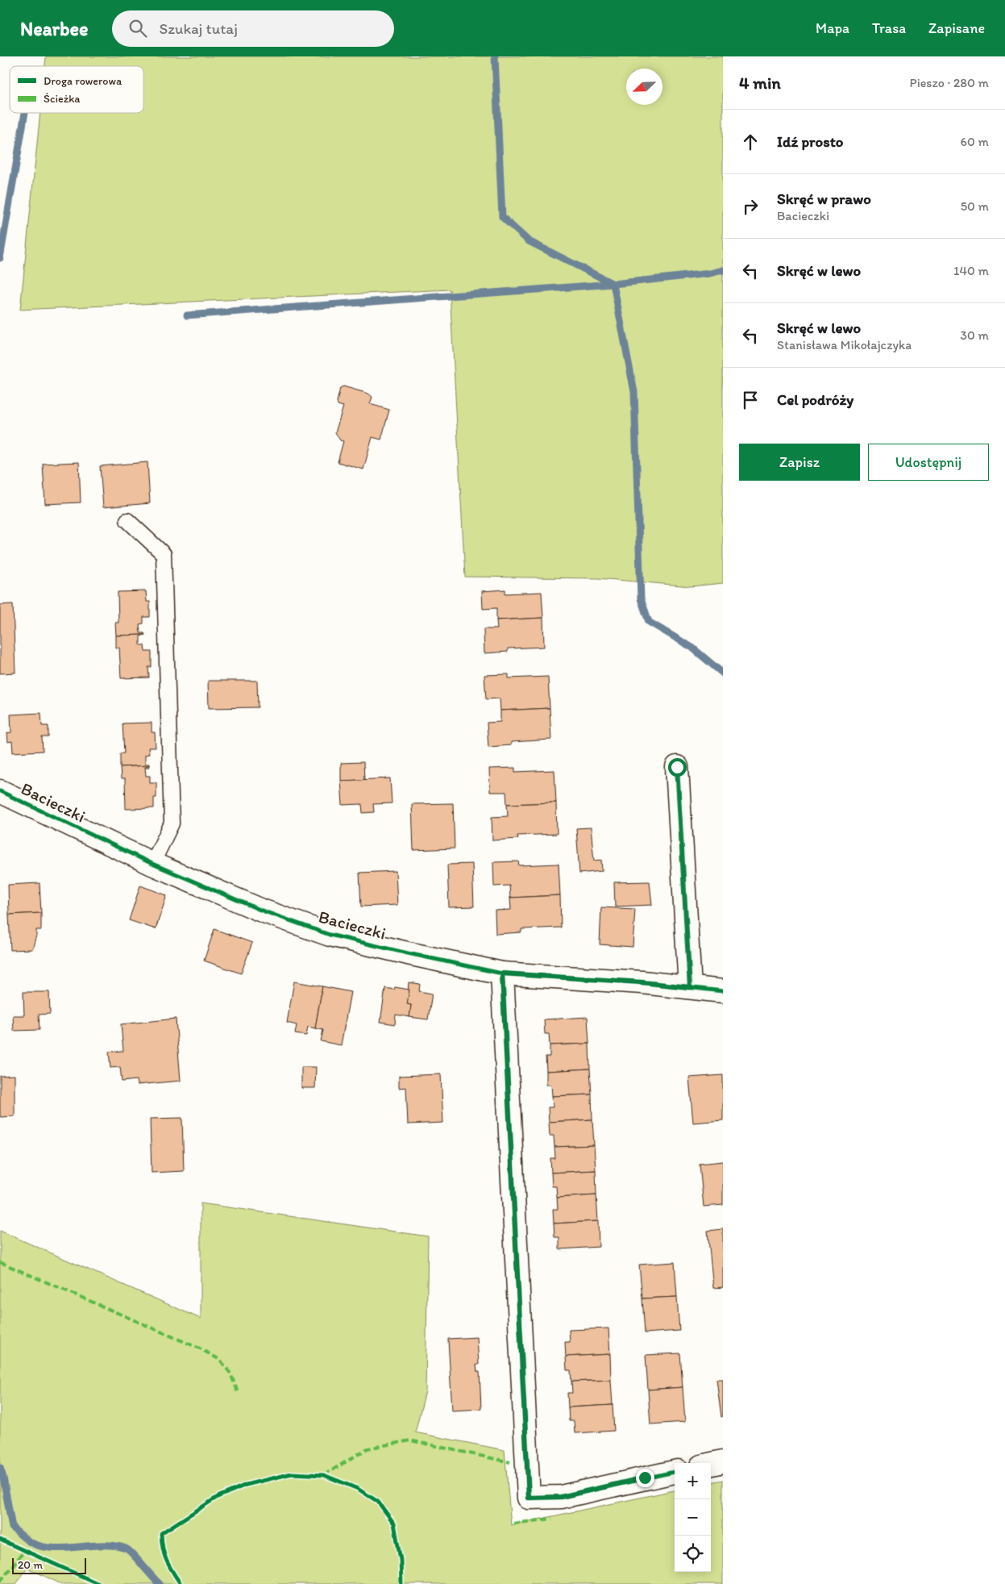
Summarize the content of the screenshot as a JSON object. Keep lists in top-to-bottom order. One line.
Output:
{"streets":{"street":["Bacieczki"]},"legend":["Droga rowerowa","Ścieżka"],"scale_bar":"20 m","north":"bottom left","page":{"header":"Nearbee","search":"Szukaj tutaj","nav":["Mapa","Trasa","Zapisane"],"heading":["4 min","Pieszo · 280 m"],"list":[["Idź prosto","60 m"],["Skręć w prawo","Bacieczki","50 m"],["Skręć w lewo","140 m"],["Skręć w lewo","Stanisława Mikołajczyka","30 m"],"Cel podróży"],"buttons":["Zapisz","Udostępnij"],"map_buttons":["+","−"],"scale":"20 m"}}
